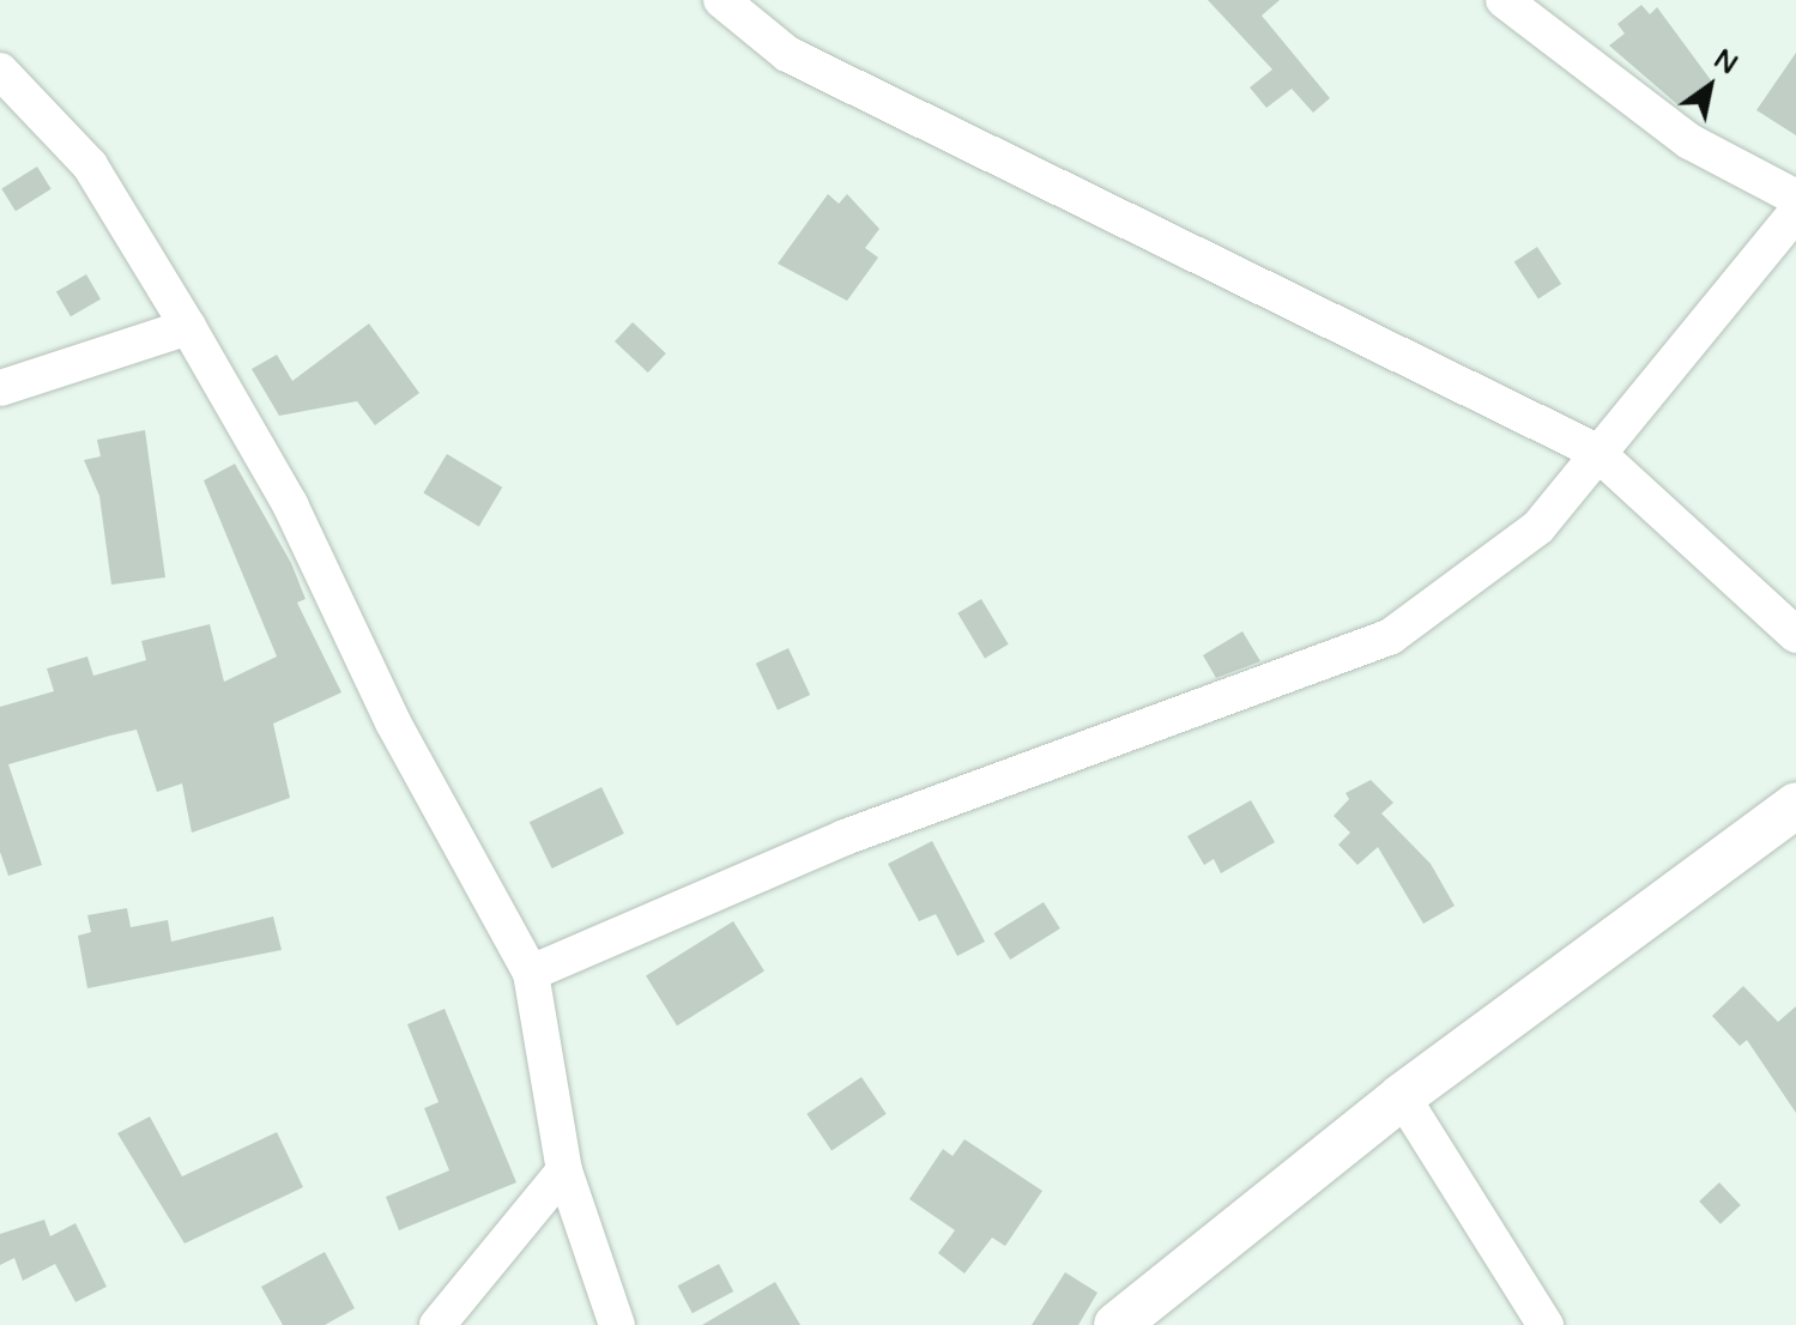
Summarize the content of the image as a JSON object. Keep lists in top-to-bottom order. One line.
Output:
{"north":"top right"}
